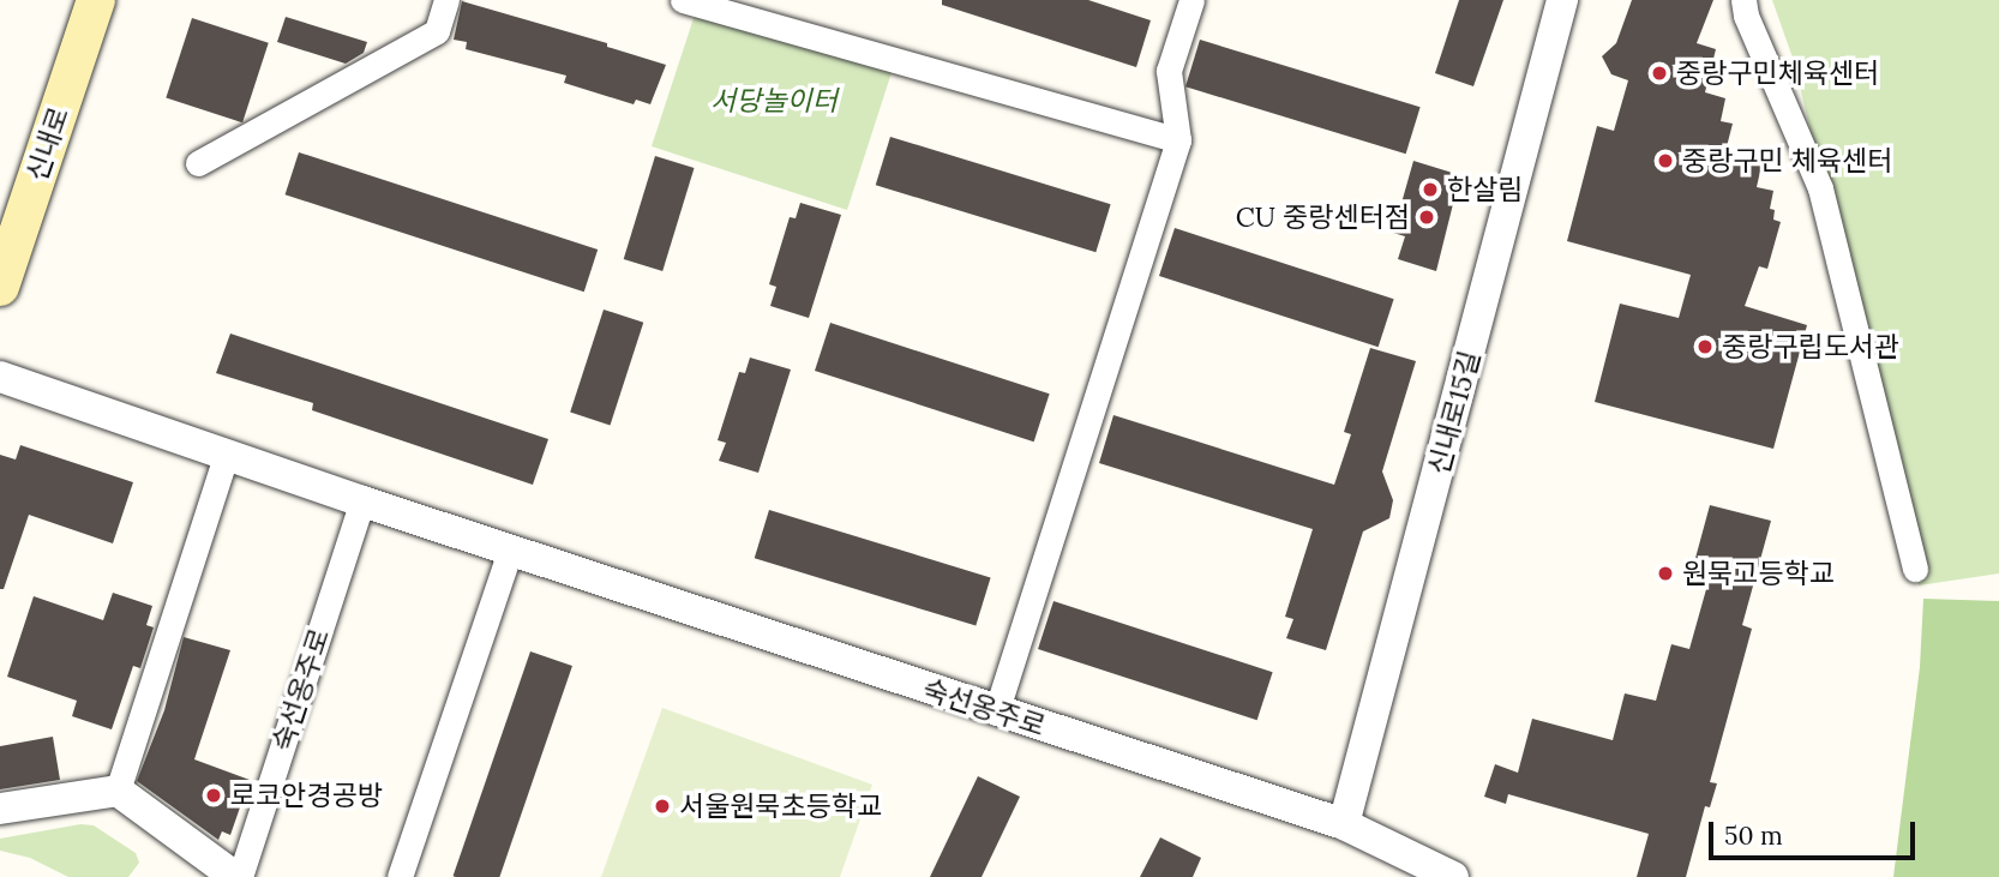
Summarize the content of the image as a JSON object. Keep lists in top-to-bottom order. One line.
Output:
{"streets":{"main road":["신내로"],"street":["신내로15길","숙선옹주로"]},"crossings":[["신내로15길","숙선옹주로"]],"parks":["서당놀이터"],"places":["중랑구민체육센터","중랑구민 체육센터","한살림","CU 중랑센터점","중랑구립도서관","원묵고등학교","로코안경공방","서울원묵초등학교"],"scale_bar":"50 m"}
